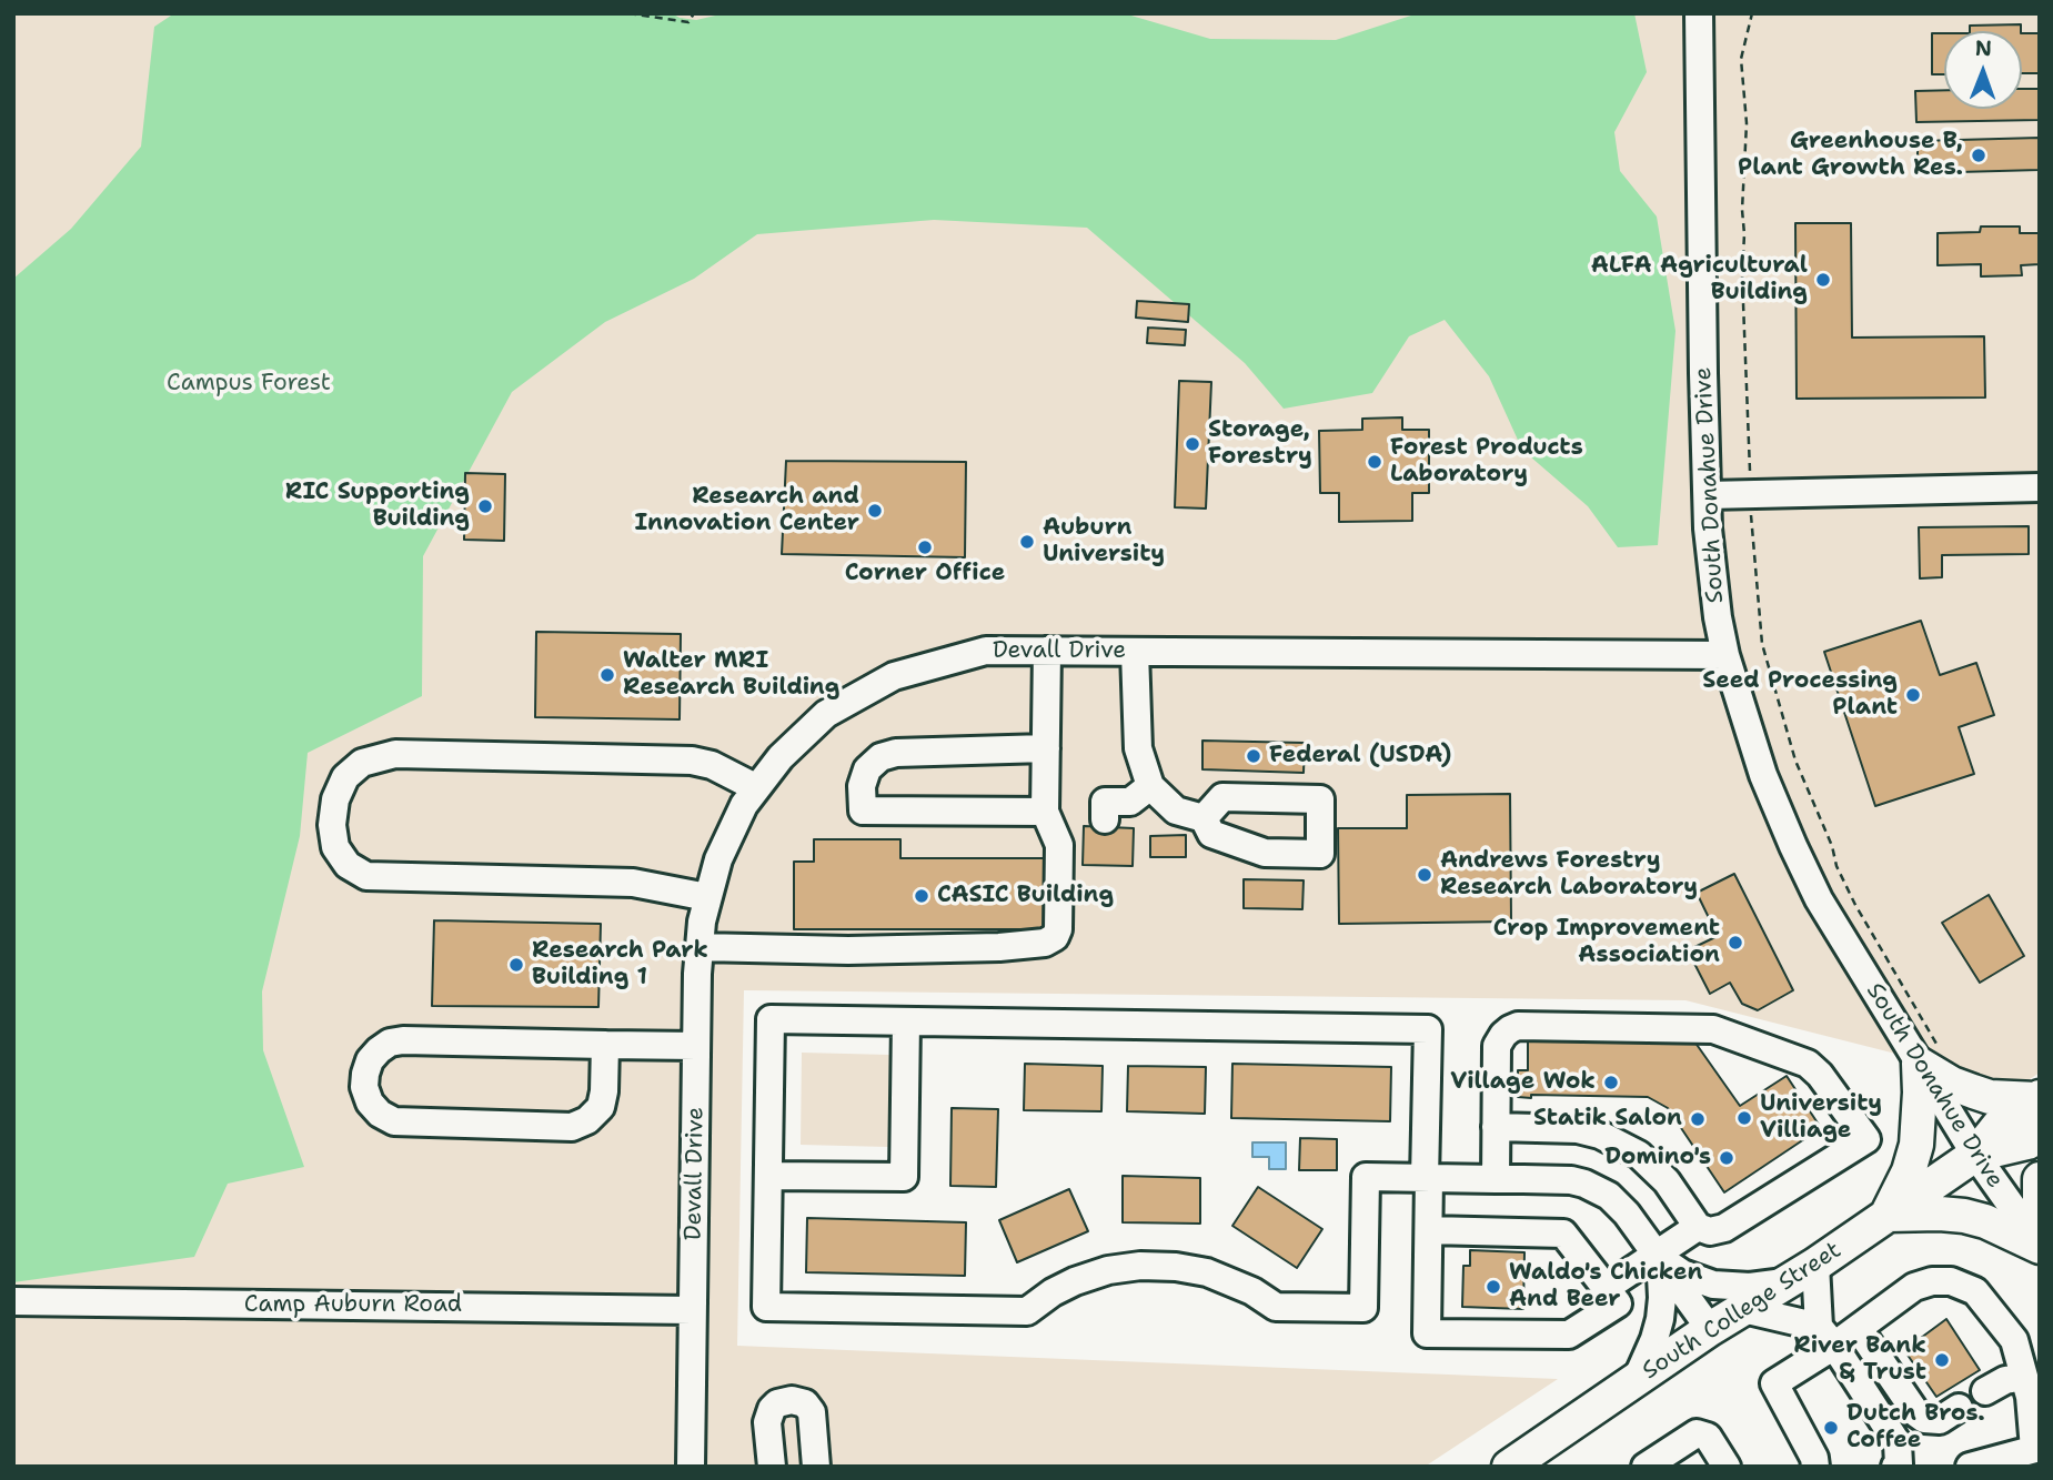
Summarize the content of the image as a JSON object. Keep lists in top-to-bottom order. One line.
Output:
{"streets":{"main road":["South College Street"],"street":["South Donahue Drive","Devall Drive","Camp Auburn Road"]},"crossings":[["South Donahue Drive","Devall Drive"],["South Donahue Drive","South College Street"],["Devall Drive","Camp Auburn Road"]],"parks":["Campus Forest"],"places":["Greenhouse B, Plant Growth Res.","ALFA Agricultural Building","Storage, Forestry","Forest Products Laboratory","RIC Supporting Building","Research and Innovation Center","Auburn University","Corner Office","Walter MRI Research Building","Seed Processing Plant","Federal (USDA)","Andrews Forestry Research Laboratory","CASIC Building","Crop Improvement Association","Research Park Building 1","Village Wok","University Villiage","Statik Salon","Domino's","Waldo's Chicken And Beer","River Bank & Trust","Dutch Bros. Coffee"],"north":"top"}
